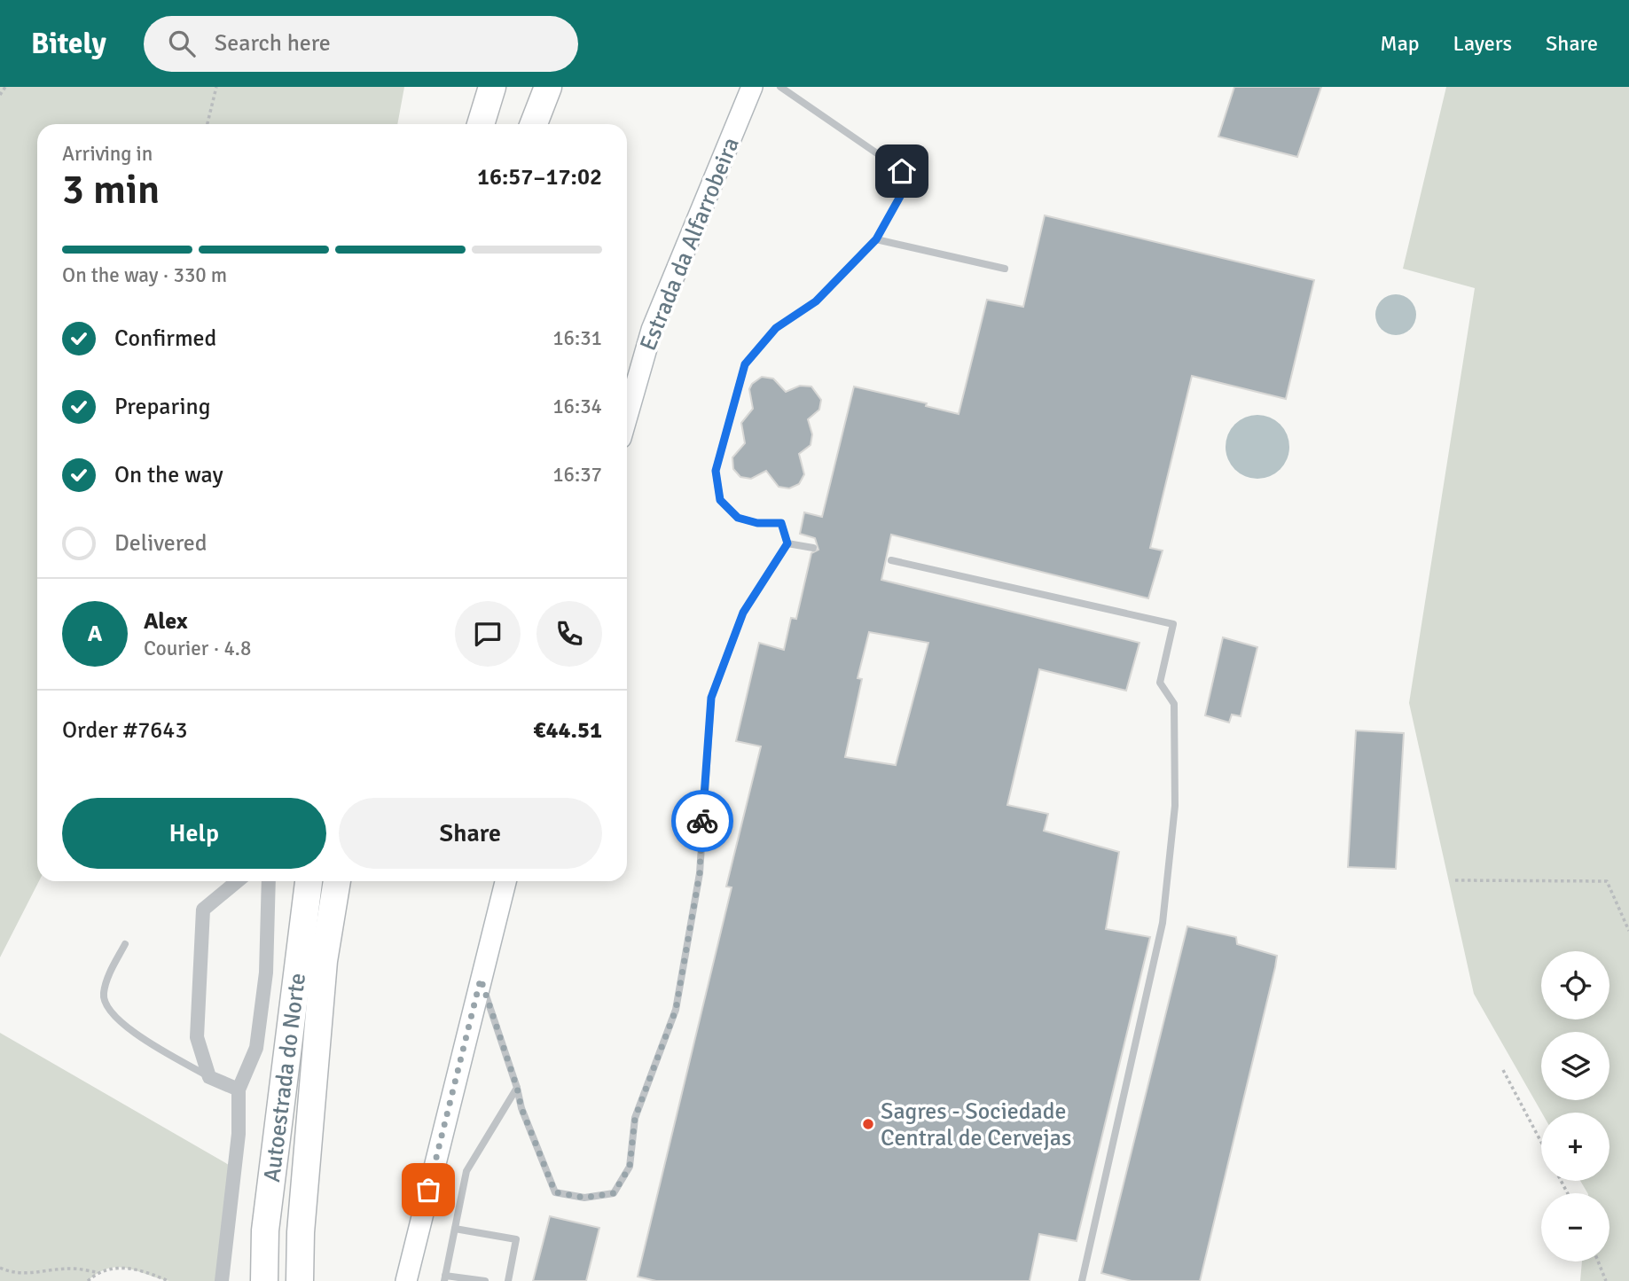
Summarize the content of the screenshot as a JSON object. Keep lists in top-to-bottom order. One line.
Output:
{"streets":{"highway":["Autoestrada do Norte"],"main road":["Estrada da Alfarrobeira"]},"places":["Sagres - Sociedade Central de Cervejas"],"page":{"header":"Bitely","search":"Search here","nav":["Map","Layers","Share"],"heading":["3 min","Arriving in","16:57–17:02"],"panel":["Alex","Courier · 4.8","Order #7643","€44.51"],"bar":"On the way · 330 m","list":[["Confirmed","16:31"],["Preparing","16:34"],["On the way","16:37"],"Delivered"],"round":"A","buttons":["Help","Share"],"map_buttons":["+","−"]}}
